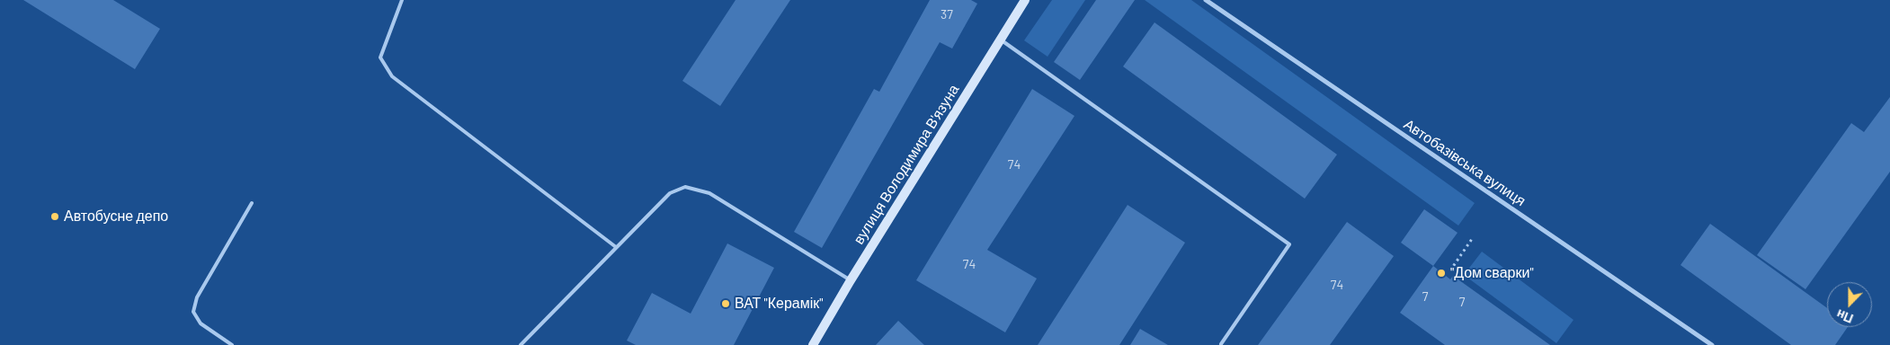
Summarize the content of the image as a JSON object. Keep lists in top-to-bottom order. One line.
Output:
{"streets":{"main road":["вулиця Володимира В'язуна"],"street":["Автобазівська вулиця"]},"places":["Автобусне депо","\"Дом сварки\"","ВАТ \"Керамік\""],"house_numbers":["37","74","74","74","7","7"],"north":"bottom"}
